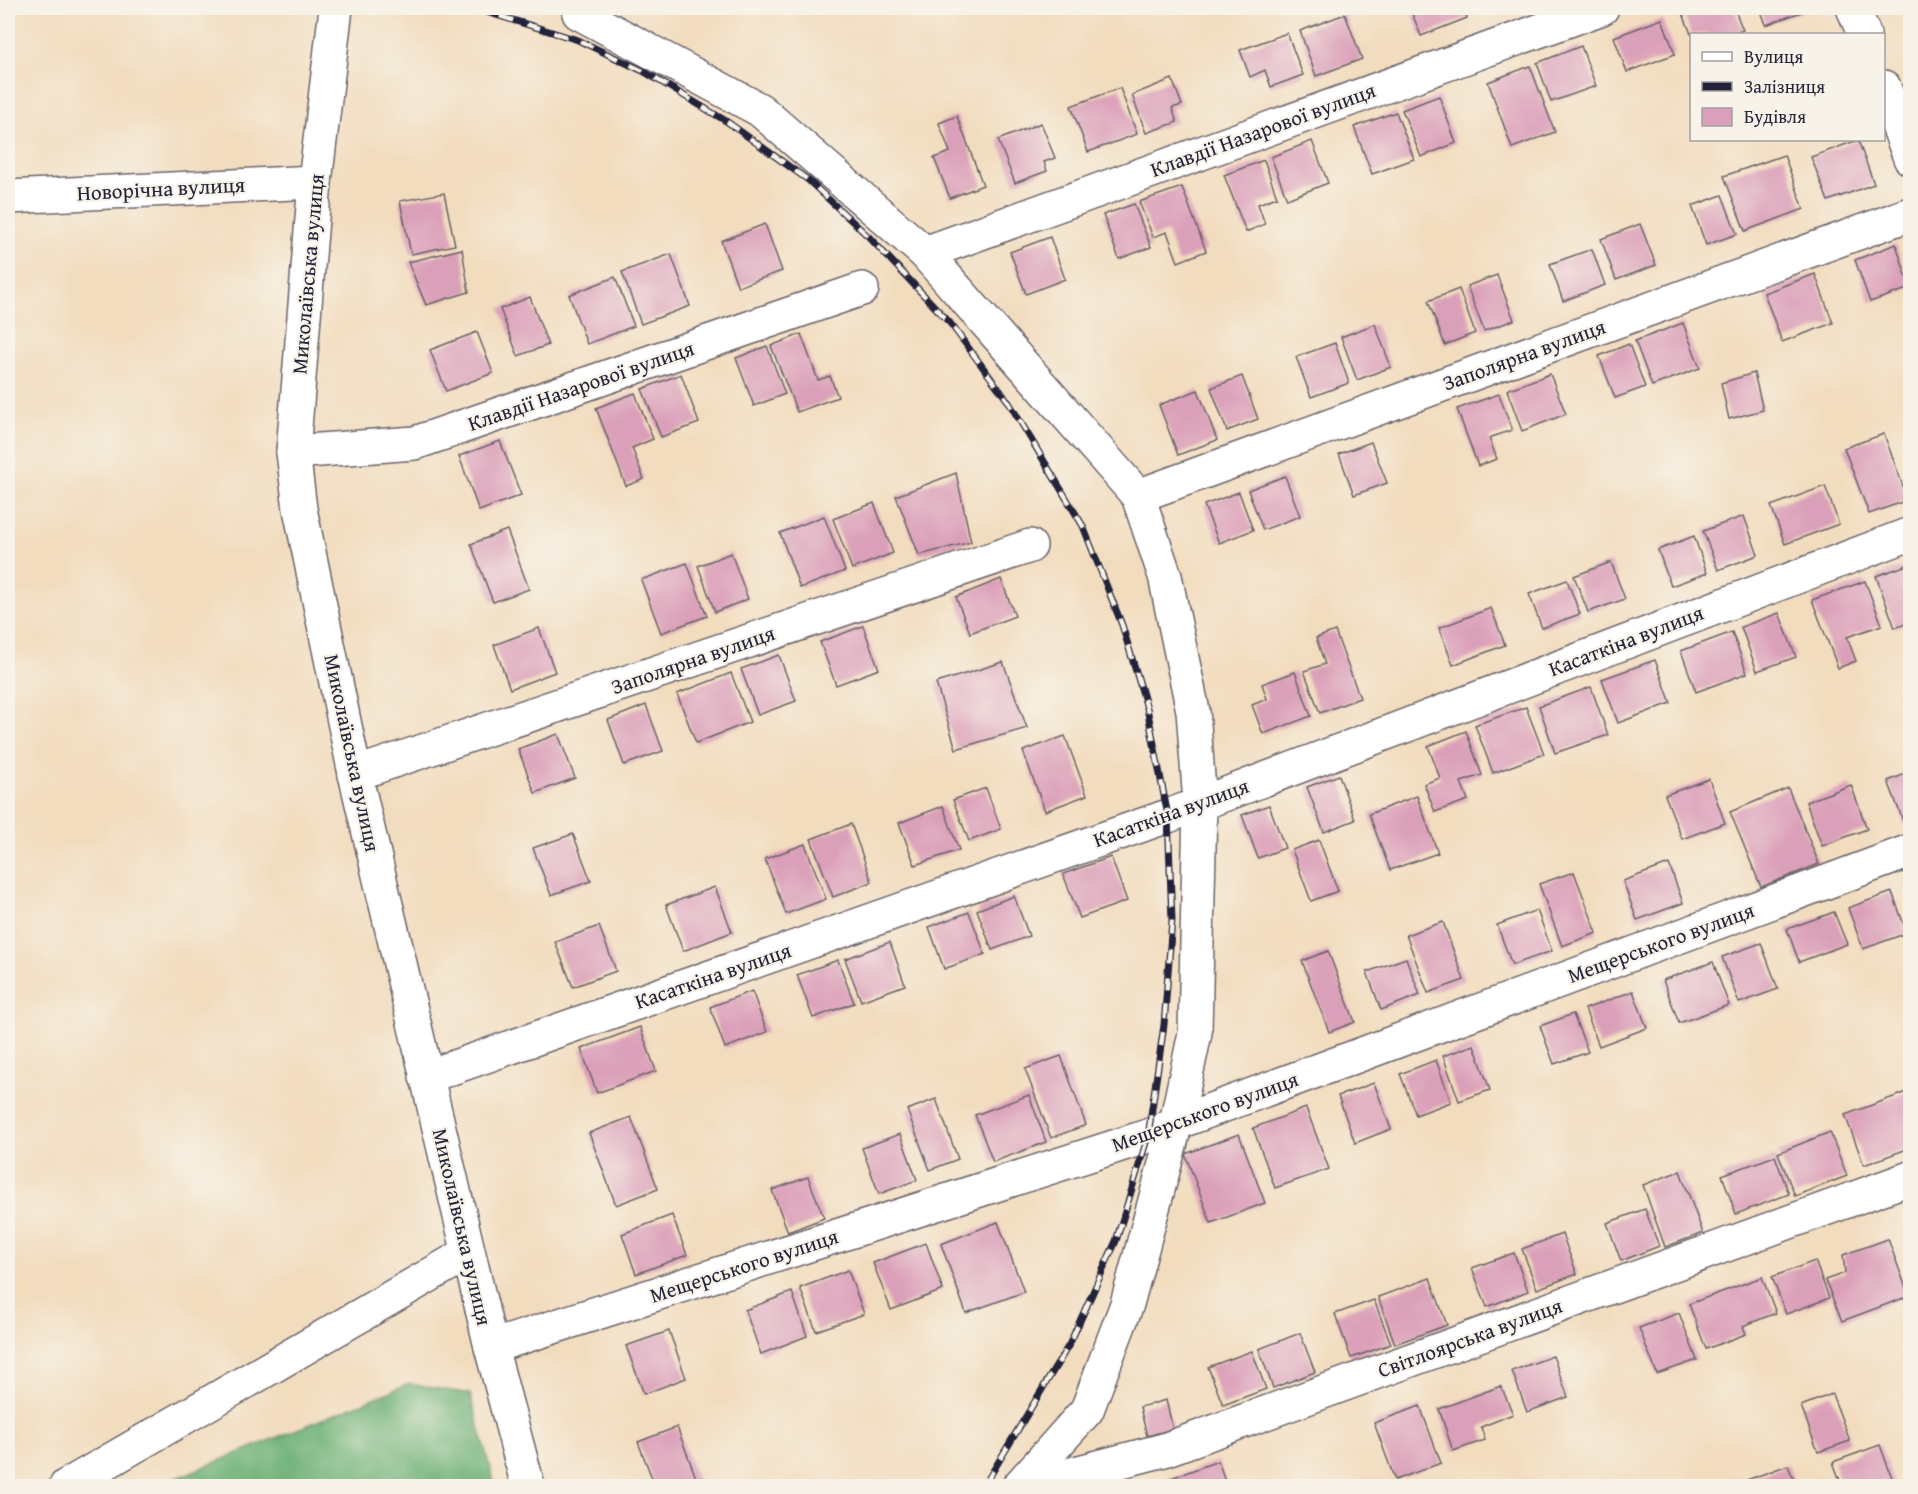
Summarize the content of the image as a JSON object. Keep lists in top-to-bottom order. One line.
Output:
{"streets":{"street":["Клавдії Назарової вулиця","Новорічна вулиця","Миколаївська вулиця","Заполярна вулиця","Касаткіна вулиця","Мещерського вулиця","Світлоярська вулиця"]},"crossings":[["Клавдії Назарової вулиця","Миколаївська вулиця"],["Новорічна вулиця","Миколаївська вулиця"],["Миколаївська вулиця","Заполярна вулиця"],["Миколаївська вулиця","Касаткіна вулиця"],["Миколаївська вулиця","Мещерського вулиця"]],"legend":["Вулиця","Залізниця","Будівля"]}
